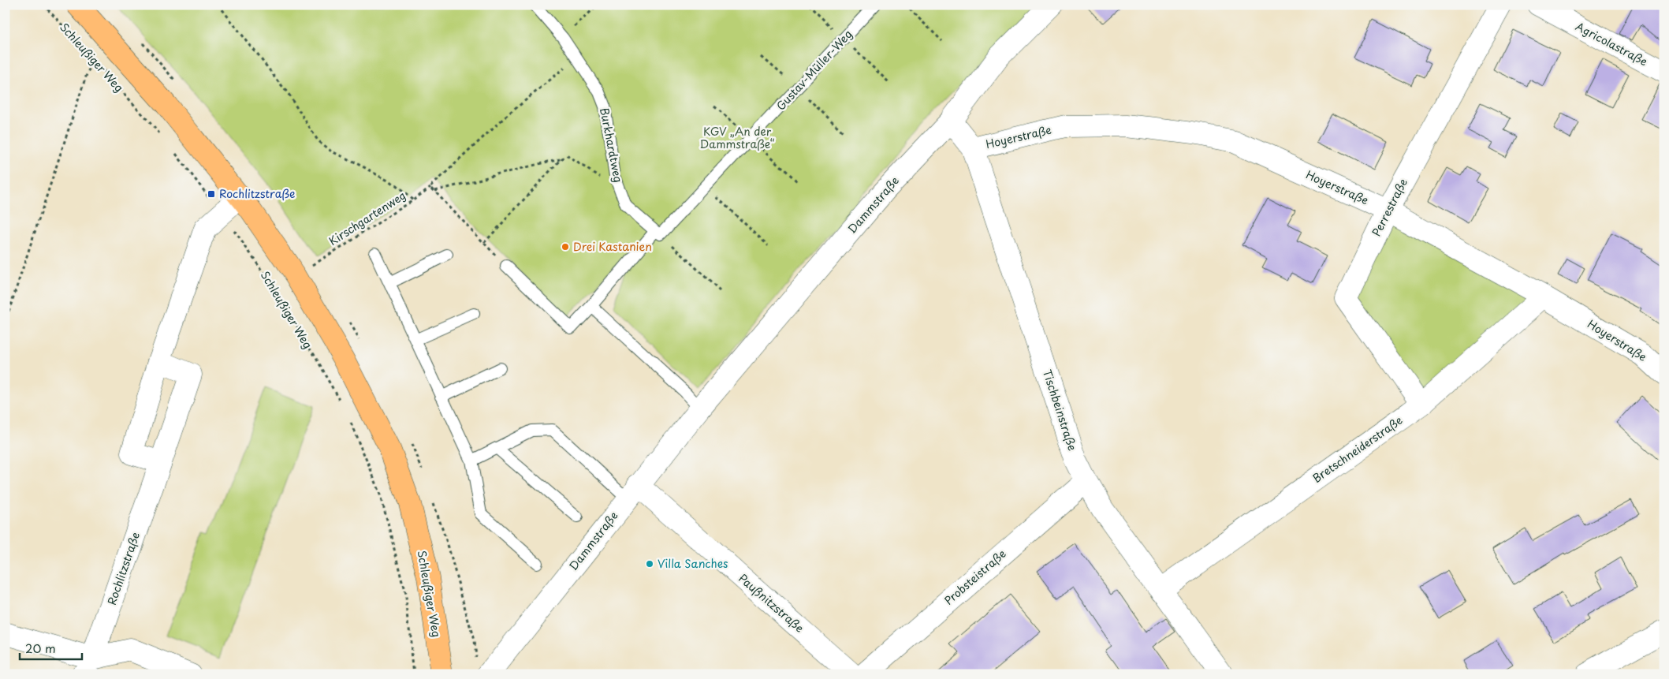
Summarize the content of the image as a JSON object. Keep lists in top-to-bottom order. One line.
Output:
{"streets":{"main road":["Schleußiger Weg"],"street":["Agricolastraße","Hoyerstraße","Dammstraße","Perrestraße","Tischbeinstraße","Bretschneiderstraße","Rochlitzstraße","Probsteistraße","Paußnitzstraße"],"lane":["Gustav-Müller-Weg","Burkhardtweg"],"path":["Kirschgartenweg"]},"crossings":[["Gustav-Müller-Weg","Burkhardtweg"],["Hoyerstraße","Perrestraße"],["Hoyerstraße","Tischbeinstraße"],["Hoyerstraße","Bretschneiderstraße"],["Burkhardtweg","Kirschgartenweg"],["Dammstraße","Tischbeinstraße"],["Dammstraße","Paußnitzstraße"],["Perrestraße","Bretschneiderstraße"],["Tischbeinstraße","Bretschneiderstraße"],["Tischbeinstraße","Probsteistraße"]],"parks":["KGV „An der Dammstraße“"],"places":{"transit":["Rochlitzstraße"],"other":["Drei Kastanien","Villa Sanches"]},"scale_bar":"20 m"}
